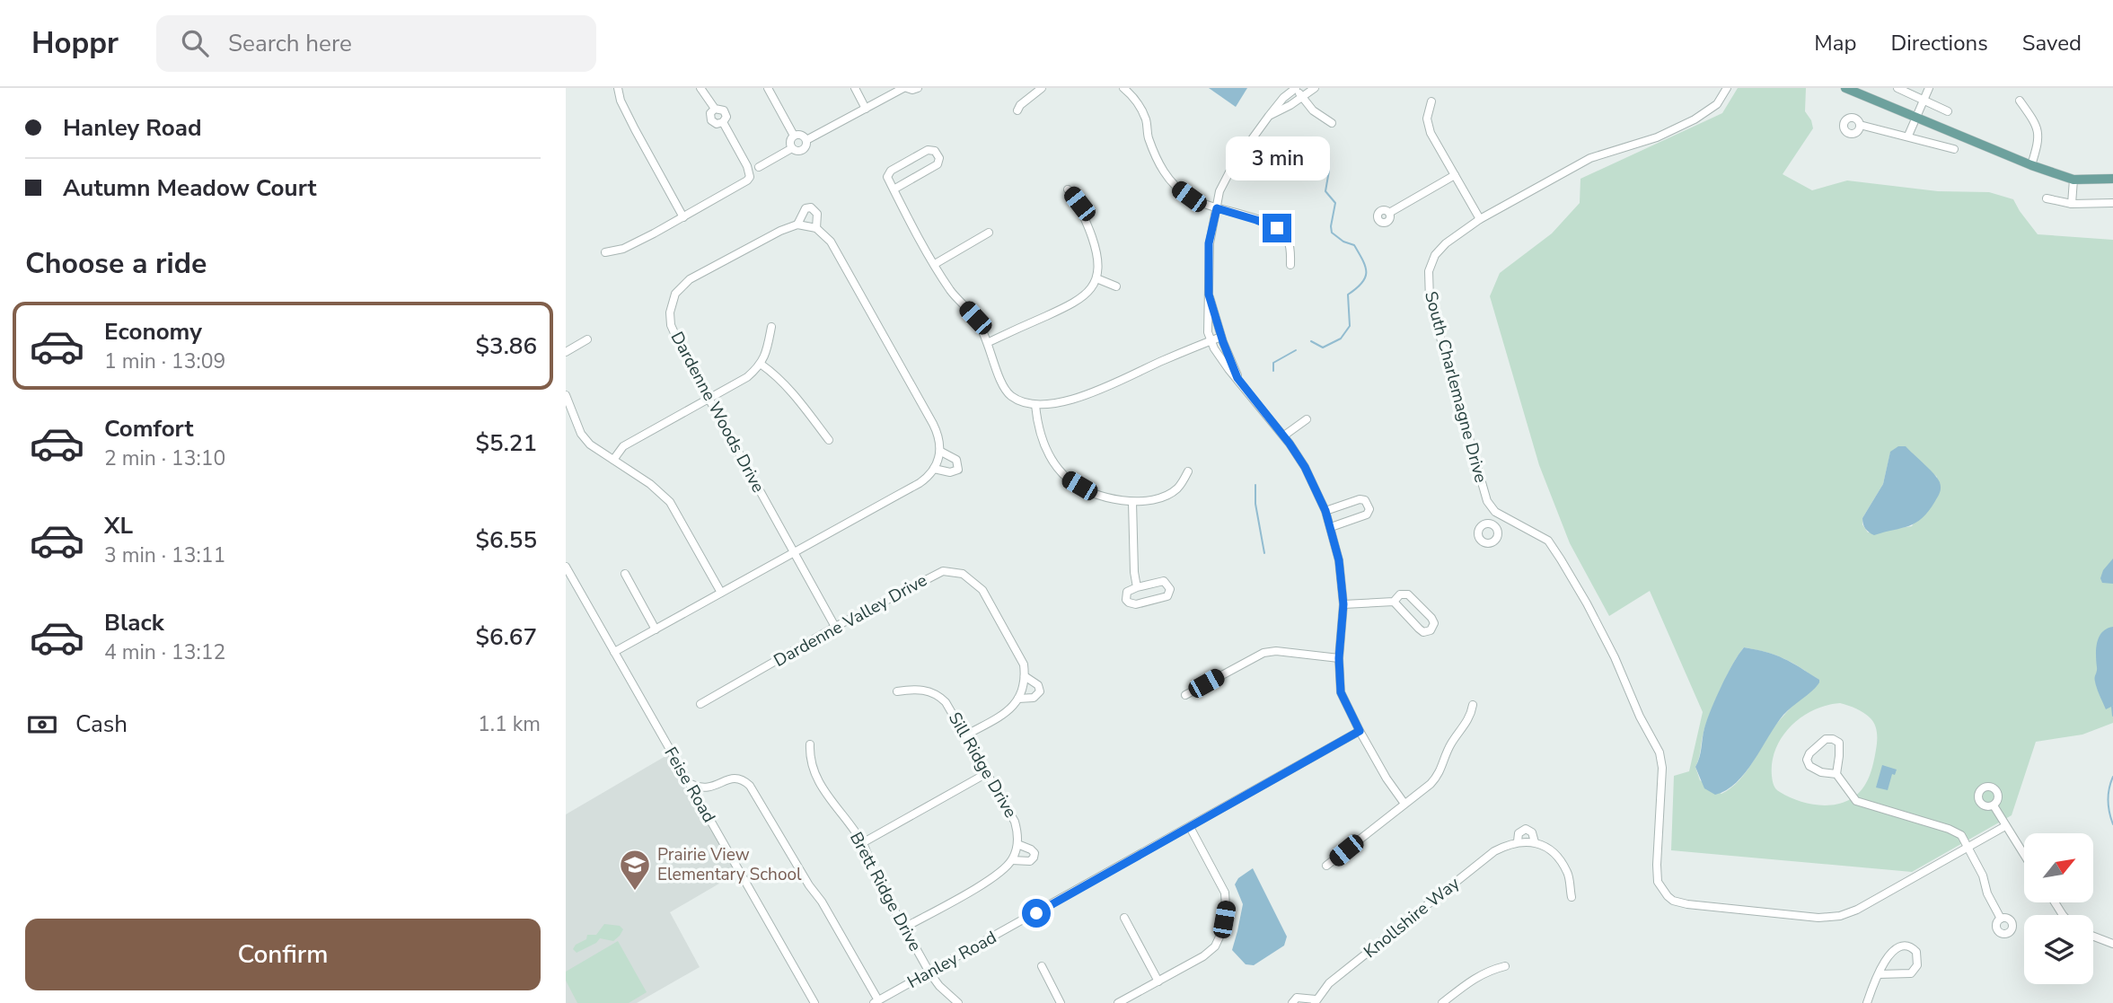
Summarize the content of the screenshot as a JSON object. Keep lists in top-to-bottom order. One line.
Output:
{"streets":{"street":["South Charlemagne Drive","Dardenne Woods Drive","Dardenne Valley Drive","Sill Ridge Drive","Feise Road","Brett Ridge Drive","Knollshire Way","Hanley Road"]},"crossings":[["Dardenne Woods Drive","Dardenne Valley Drive"],["Dardenne Woods Drive","Feise Road"],["Dardenne Valley Drive","Sill Ridge Drive"],["Sill Ridge Drive","Brett Ridge Drive"],["Brett Ridge Drive","Hanley Road"]],"places":{"school or university":["Prairie View Elementary School"]},"north":"top right","page":{"header":"Hoppr","search":"Search here","nav":["Map","Directions","Saved"],"banner":["Hanley Road","Autumn Meadow Court"],"bubble":"3 min","heading":"Choose a ride","list":[{"name":"Economy","note":"1 min · 13:09","value":"$3.86"},{"name":"Comfort","note":"2 min · 13:10","value":"$5.21"},{"name":"XL","note":"3 min · 13:11","value":"$6.55"},{"name":"Black","note":"4 min · 13:12","value":"$6.67"}],"pay":["Cash","1.1 km"],"buttons":"Confirm"}}
